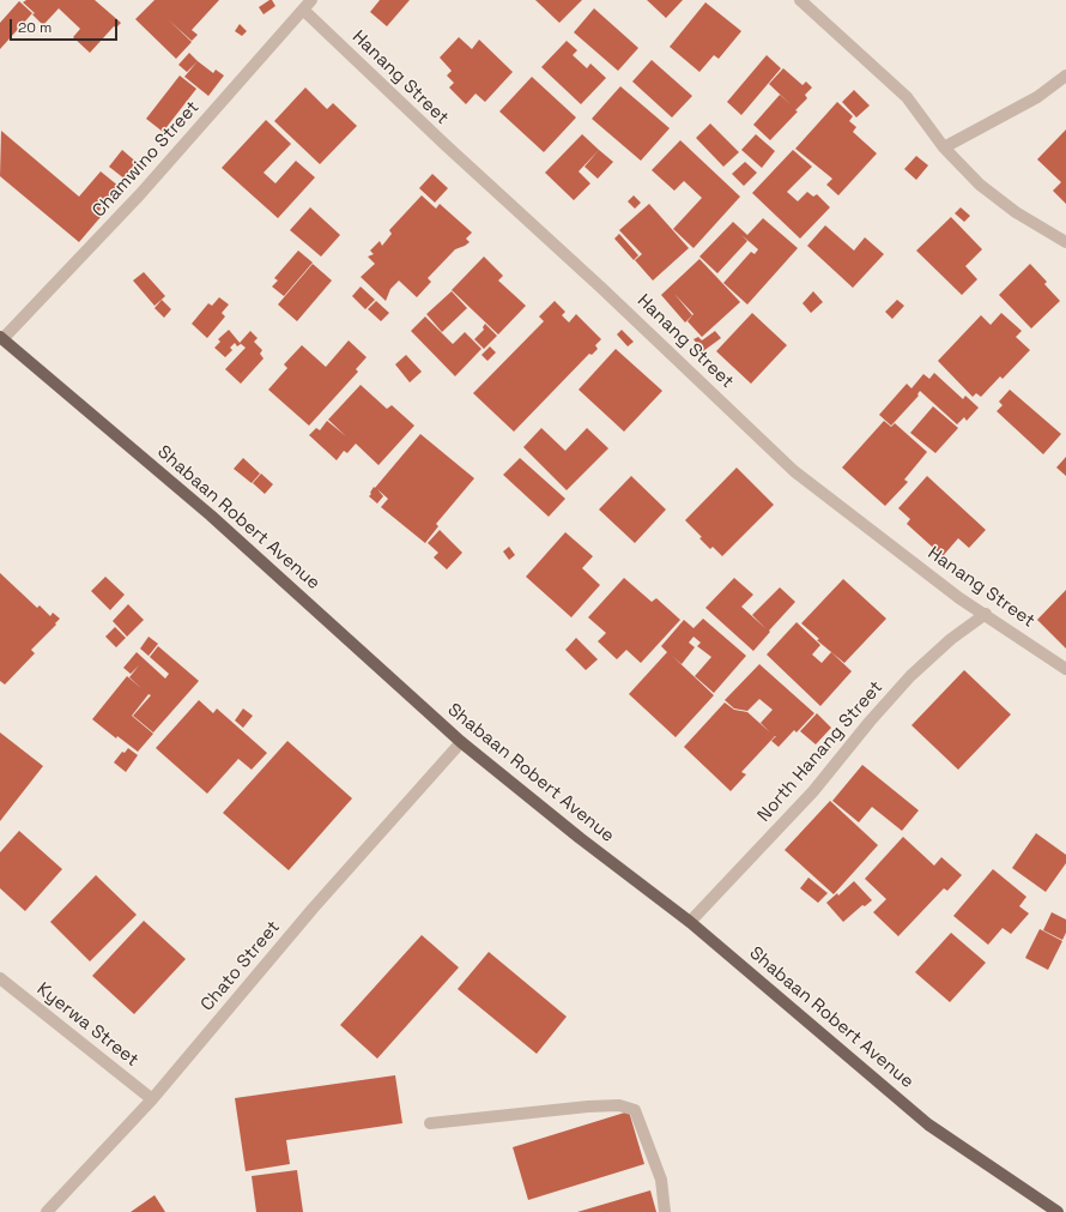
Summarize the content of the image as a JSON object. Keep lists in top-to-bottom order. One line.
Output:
{"streets":{"main road":["Shabaan Robert Avenue"],"street":["Hanang Street","Chamwino Street","North Hanang Street","Chato Street","Kyerwa Street"]},"crossings":[["Hanang Street","Chamwino Street"],["Hanang Street","North Hanang Street"],["Chamwino Street","Shabaan Robert Avenue"],["Shabaan Robert Avenue","North Hanang Street"],["Shabaan Robert Avenue","Chato Street"],["Chato Street","Kyerwa Street"]],"scale_bar":"20 m"}
